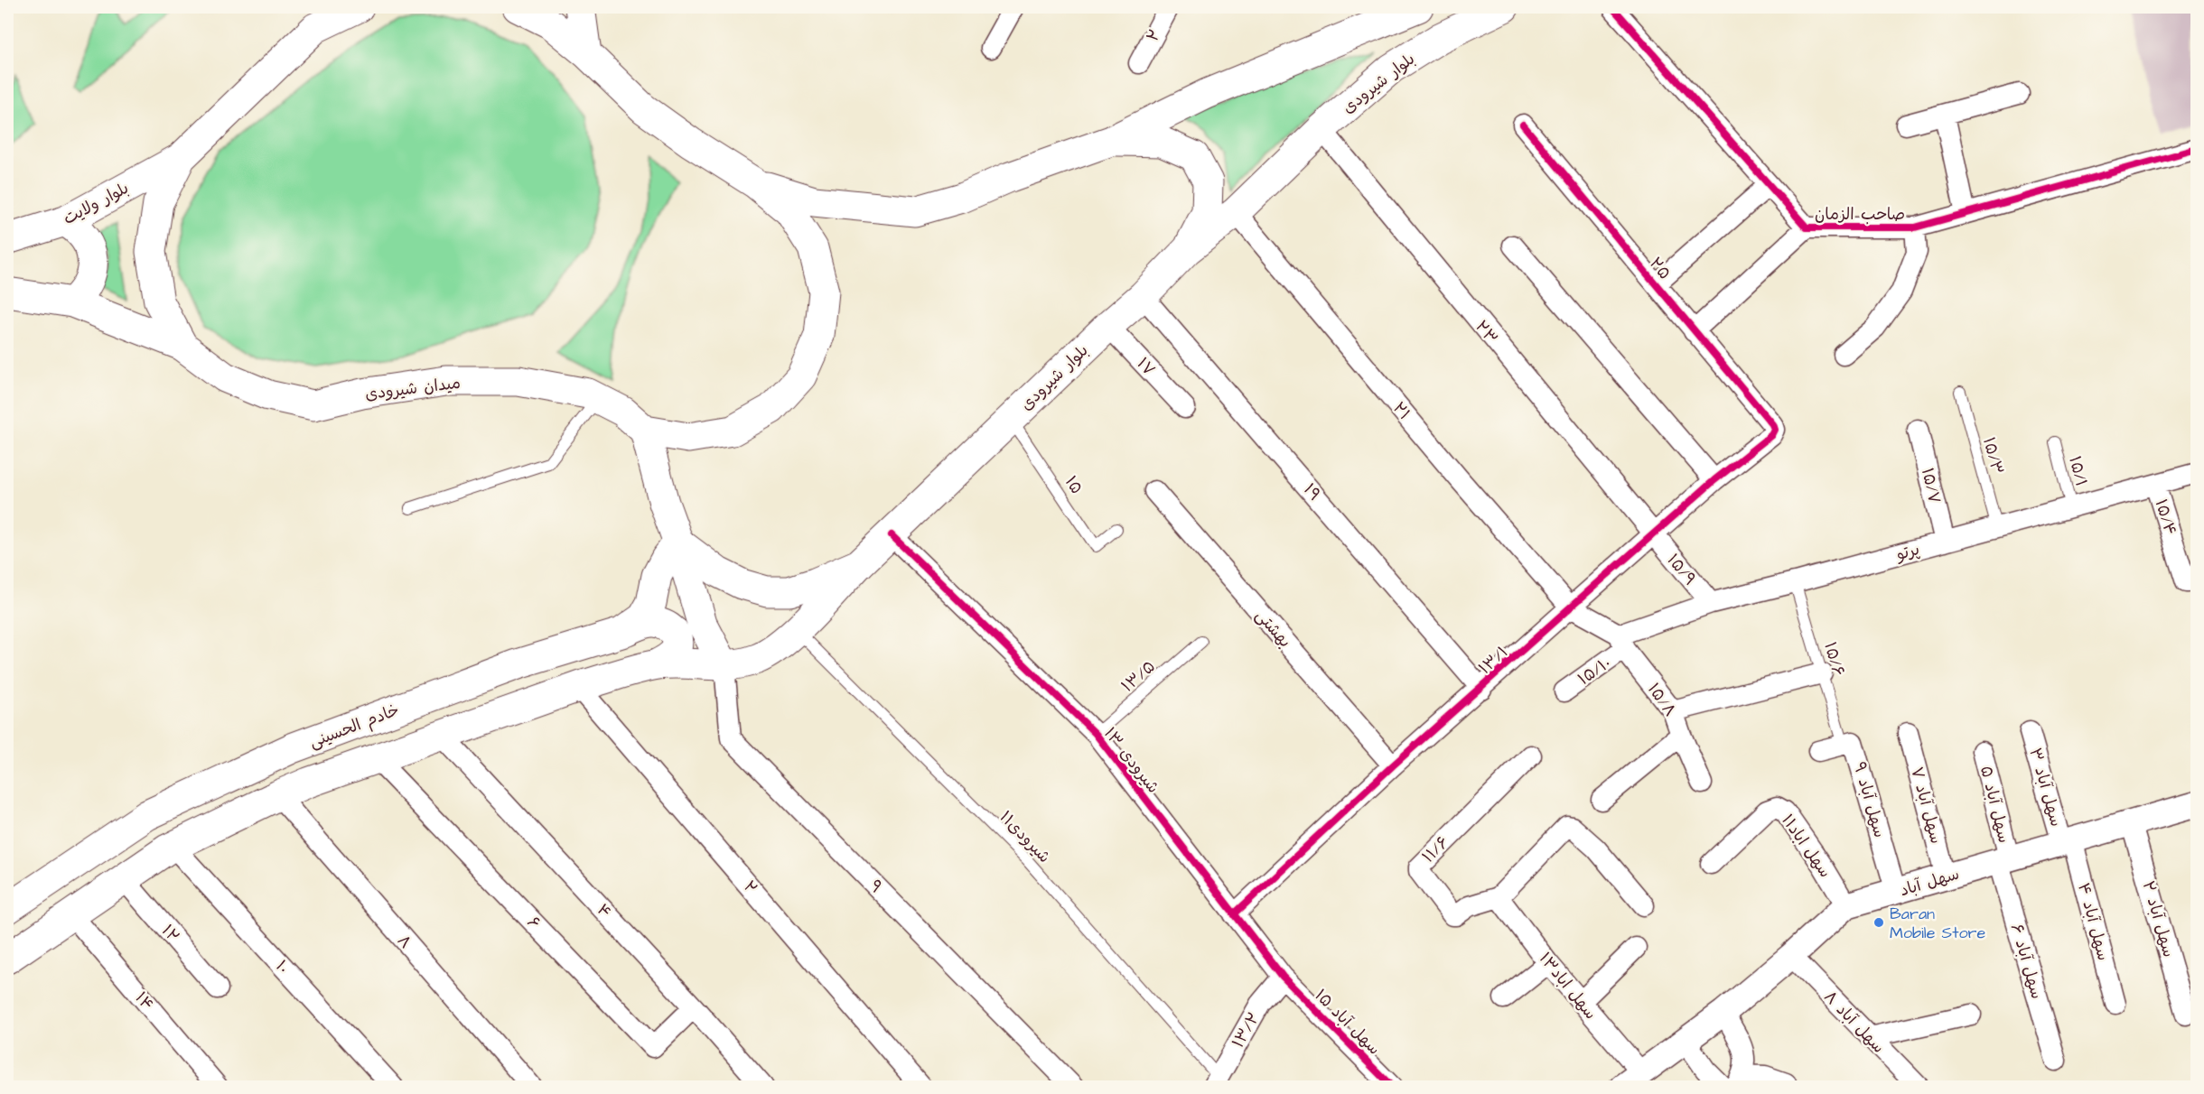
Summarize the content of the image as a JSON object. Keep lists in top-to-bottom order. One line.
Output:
{"streets":{"main road":["بلوار شیرودی","بلوار ولایت","میدان شیرودی","خادم الحسینی"],"street":["۲","صاحب الزمان","۲۵","۲۳","۱۷","۲۱","۱۵/۷","۱۹","۱۵/۴","پرتو","۱۵/۹","بهشتی","۱۳/۱","۱۵/۱۰","۱۵/۸","شیرودی ۱۳","سهل آباد ۳","سهل آباد ۹","سهل آباد ۵","سهل آباد ۷","سهل اباد۱۱","۱۱/۶","سهل آباد","۹","۴","سهل آباد ۲","سهل آباد ۴","۶","۱۲","۸","سهل آباد ۶","۱۰","سهل اباد۱۳","۱۴","سهل آباد ۱۵","سهل آباد ۸","۱۳/۲"],"lane":["۱۵/۳","۱۵/۱","۱۵","۱۵/۶","۱۳/۵","۱۱شیرودی"]},"crossings":[["بلوار شیرودی","۲۳"],["بلوار شیرودی","۱۷"],["بلوار شیرودی","۲۱"],["بلوار شیرودی","۱۵"],["بلوار شیرودی","۱۹"],["بلوار شیرودی","خادم الحسینی"],["بلوار شیرودی","شیرودی ۱۳"],["بلوار ولایت","میدان شیرودی"],["۲۵","۱۳/۱"],["۲۳","۱۵/۹"],["۲۳","۱۳/۱"],["۲۱","۱۳/۱"],["۱۵/۳","پرتو"],["۱۵/۱","پرتو"],["۱۵/۷","پرتو"],["۱۹","۱۳/۱"],["۱۵/۴","پرتو"],["پرتو","۱۵/۹"],["پرتو","۱۵/۶"],["پرتو","۱۵/۱۰"],["پرتو","۱۵/۸"],["۱۵/۹","۱۳/۱"],["بهشتی","۱۳/۱"],["۱۵/۶","سهل آباد ۹"],["۱۳/۱","شیرودی ۱۳"],["۱۵/۱۰","۱۵/۸"],["۱۳/۵","شیرودی ۱۳"],["شیرودی ۱۳","سهل آباد ۱۵"],["شیرودی ۱۳","۱۳/۲"],["سهل آباد ۳","سهل آباد"],["سهل آباد ۳","سهل آباد ۴"],["سهل آباد ۹","سهل آباد"],["سهل آباد ۵","سهل آباد"],["سهل آباد ۵","سهل آباد ۶"],["سهل آباد ۷","سهل آباد"],["۱۱شیرودی","۱۳/۲"],["سهل اباد۱۱","سهل آباد"],["۱۱/۶","سهل اباد۱۳"],["سهل آباد","سهل آباد ۲"],["سهل آباد","سهل آباد ۴"],["سهل آباد","سهل آباد ۶"],["سهل آباد","سهل اباد۱۳"],["سهل آباد","سهل آباد ۸"],["۴","۶"],["سهل آباد ۱۵","۱۳/۲"]],"places":["Baran Mobile Store"]}
